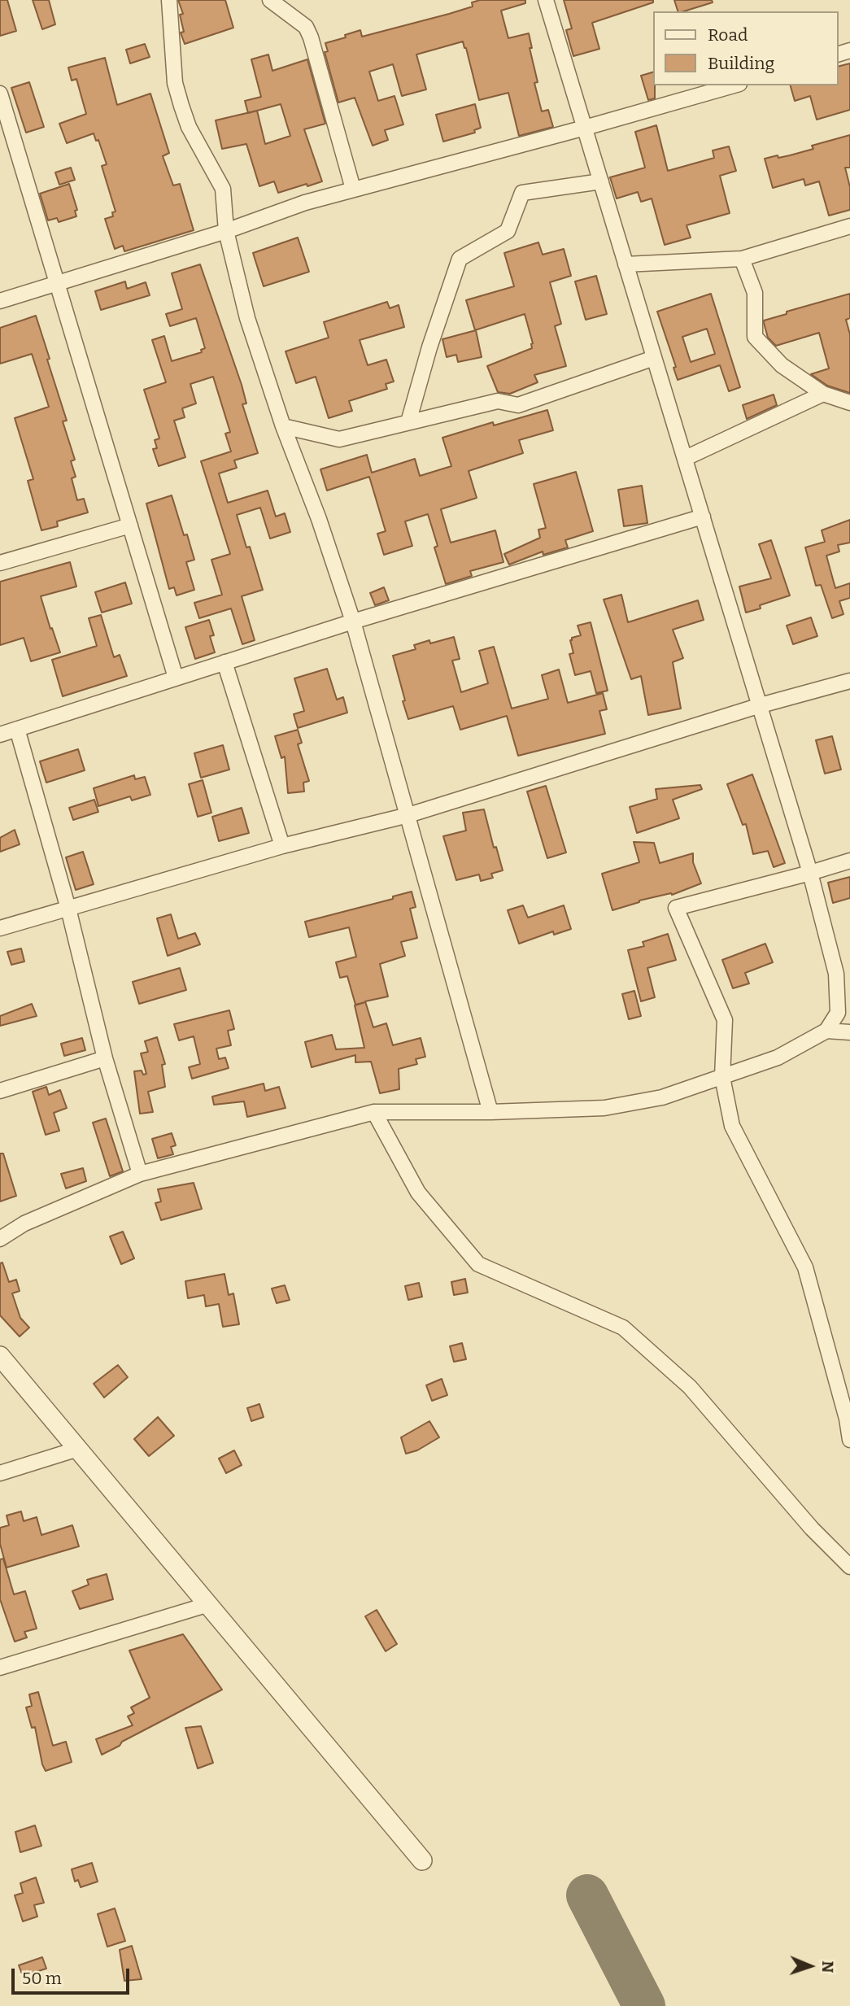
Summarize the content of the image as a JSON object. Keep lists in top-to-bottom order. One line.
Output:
{"legend":["Road","Building"],"scale_bar":"50 m","north":"right"}
